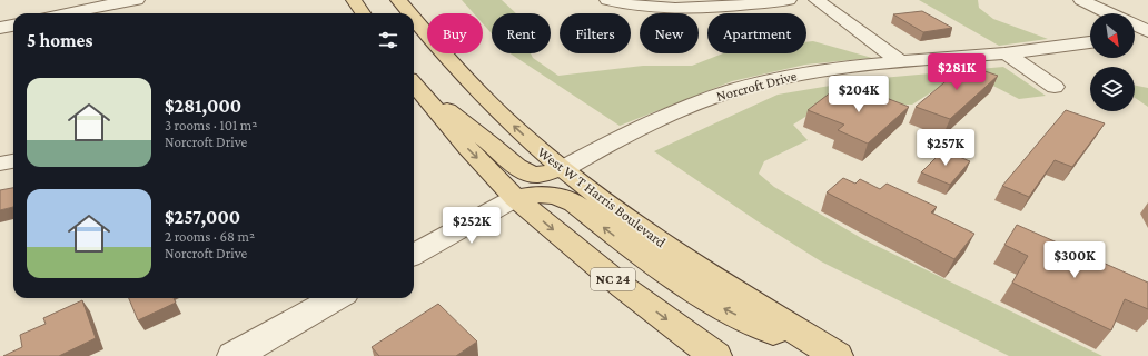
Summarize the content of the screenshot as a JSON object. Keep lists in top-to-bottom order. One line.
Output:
{"streets":{"main road":["West W T Harris Boulevard","NC 24"],"street":["Norcroft Drive"]},"crossings":[["Norcroft Drive","West W T Harris Boulevard"]],"north":"bottom right","page":{"chip":["Buy","Rent","Filters","New","Apartment"],"heading":"5 homes","price":["$281K","$204K","$257K","$252K","$300K"],"list":[{"name":"$281,000","note":"3 rooms · 101 m² · Norcroft Drive"},{"name":"$257,000","note":"2 rooms · 68 m² · Norcroft Drive"}]}}
